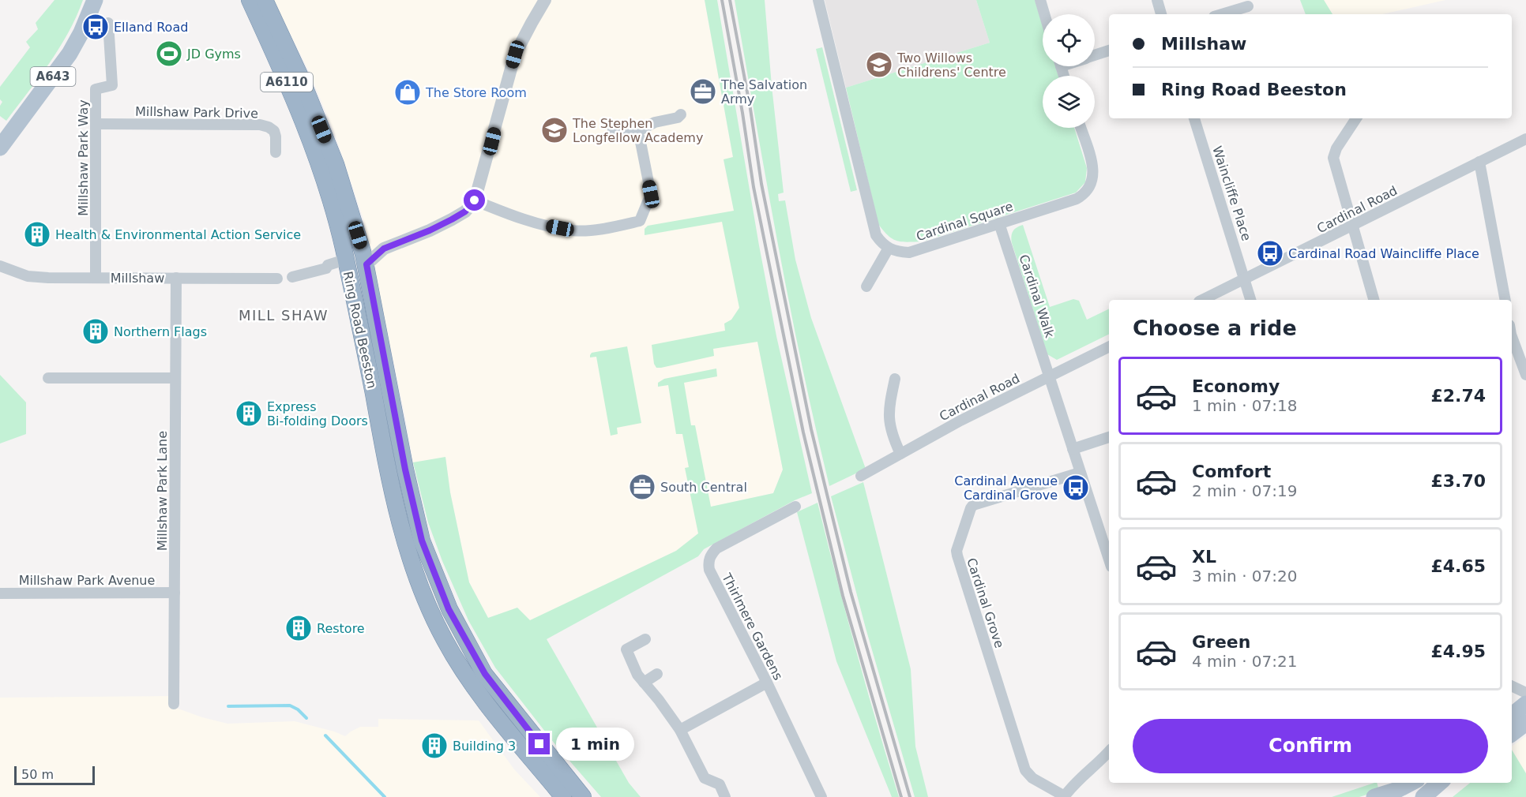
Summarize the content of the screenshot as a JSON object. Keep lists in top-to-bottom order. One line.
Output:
{"streets":{"highway":["A6110","Ring Road Beeston"],"main road":["A643"],"street":["Millshaw Park Drive","Millshaw Park Way","Waincliffe Place","Cardinal Road","Cardinal Square","Millshaw","Cardinal Walk","Millshaw Park Lane","Millshaw Park Avenue","Cardinal Grove","Thirlmere Gardens"]},"crossings":[["Millshaw Park Drive","Millshaw Park Way"],["Millshaw Park Way","Millshaw"],["Waincliffe Place","Cardinal Road"],["Cardinal Road","Cardinal Walk"],["Cardinal Square","Cardinal Walk"],["Millshaw","Millshaw Park Lane"],["Cardinal Walk","Cardinal Grove"],["Millshaw Park Lane","Millshaw Park Avenue"]],"districts":["MILL SHAW"],"places":{"bus stop":["Elland Road","Cardinal Road Waincliffe Place","Cardinal Avenue Cardinal Grove"],"sports":["JD Gyms"],"school or university":["Two Willows Childrens' Centre","The Stephen Longfellow Academy"],"office":["The Salvation Army","South Central"],"shop":["The Store Room"],"building":["Health & Environmental Action Service","Northern Flags","Express Bi-folding Doors","Restore","Building 3"]},"scale_bar":"50 m","page":{"banner":["Millshaw","Ring Road Beeston"],"heading":"Choose a ride","list":[{"name":"Economy","note":"1 min · 07:18","value":"£2.74"},{"name":"Comfort","note":"2 min · 07:19","value":"£3.70"},{"name":"XL","note":"3 min · 07:20","value":"£4.65"},{"name":"Green","note":"4 min · 07:21","value":"£4.95"}],"buttons":"Confirm","bubble":"1 min","scale":"50 m"}}
